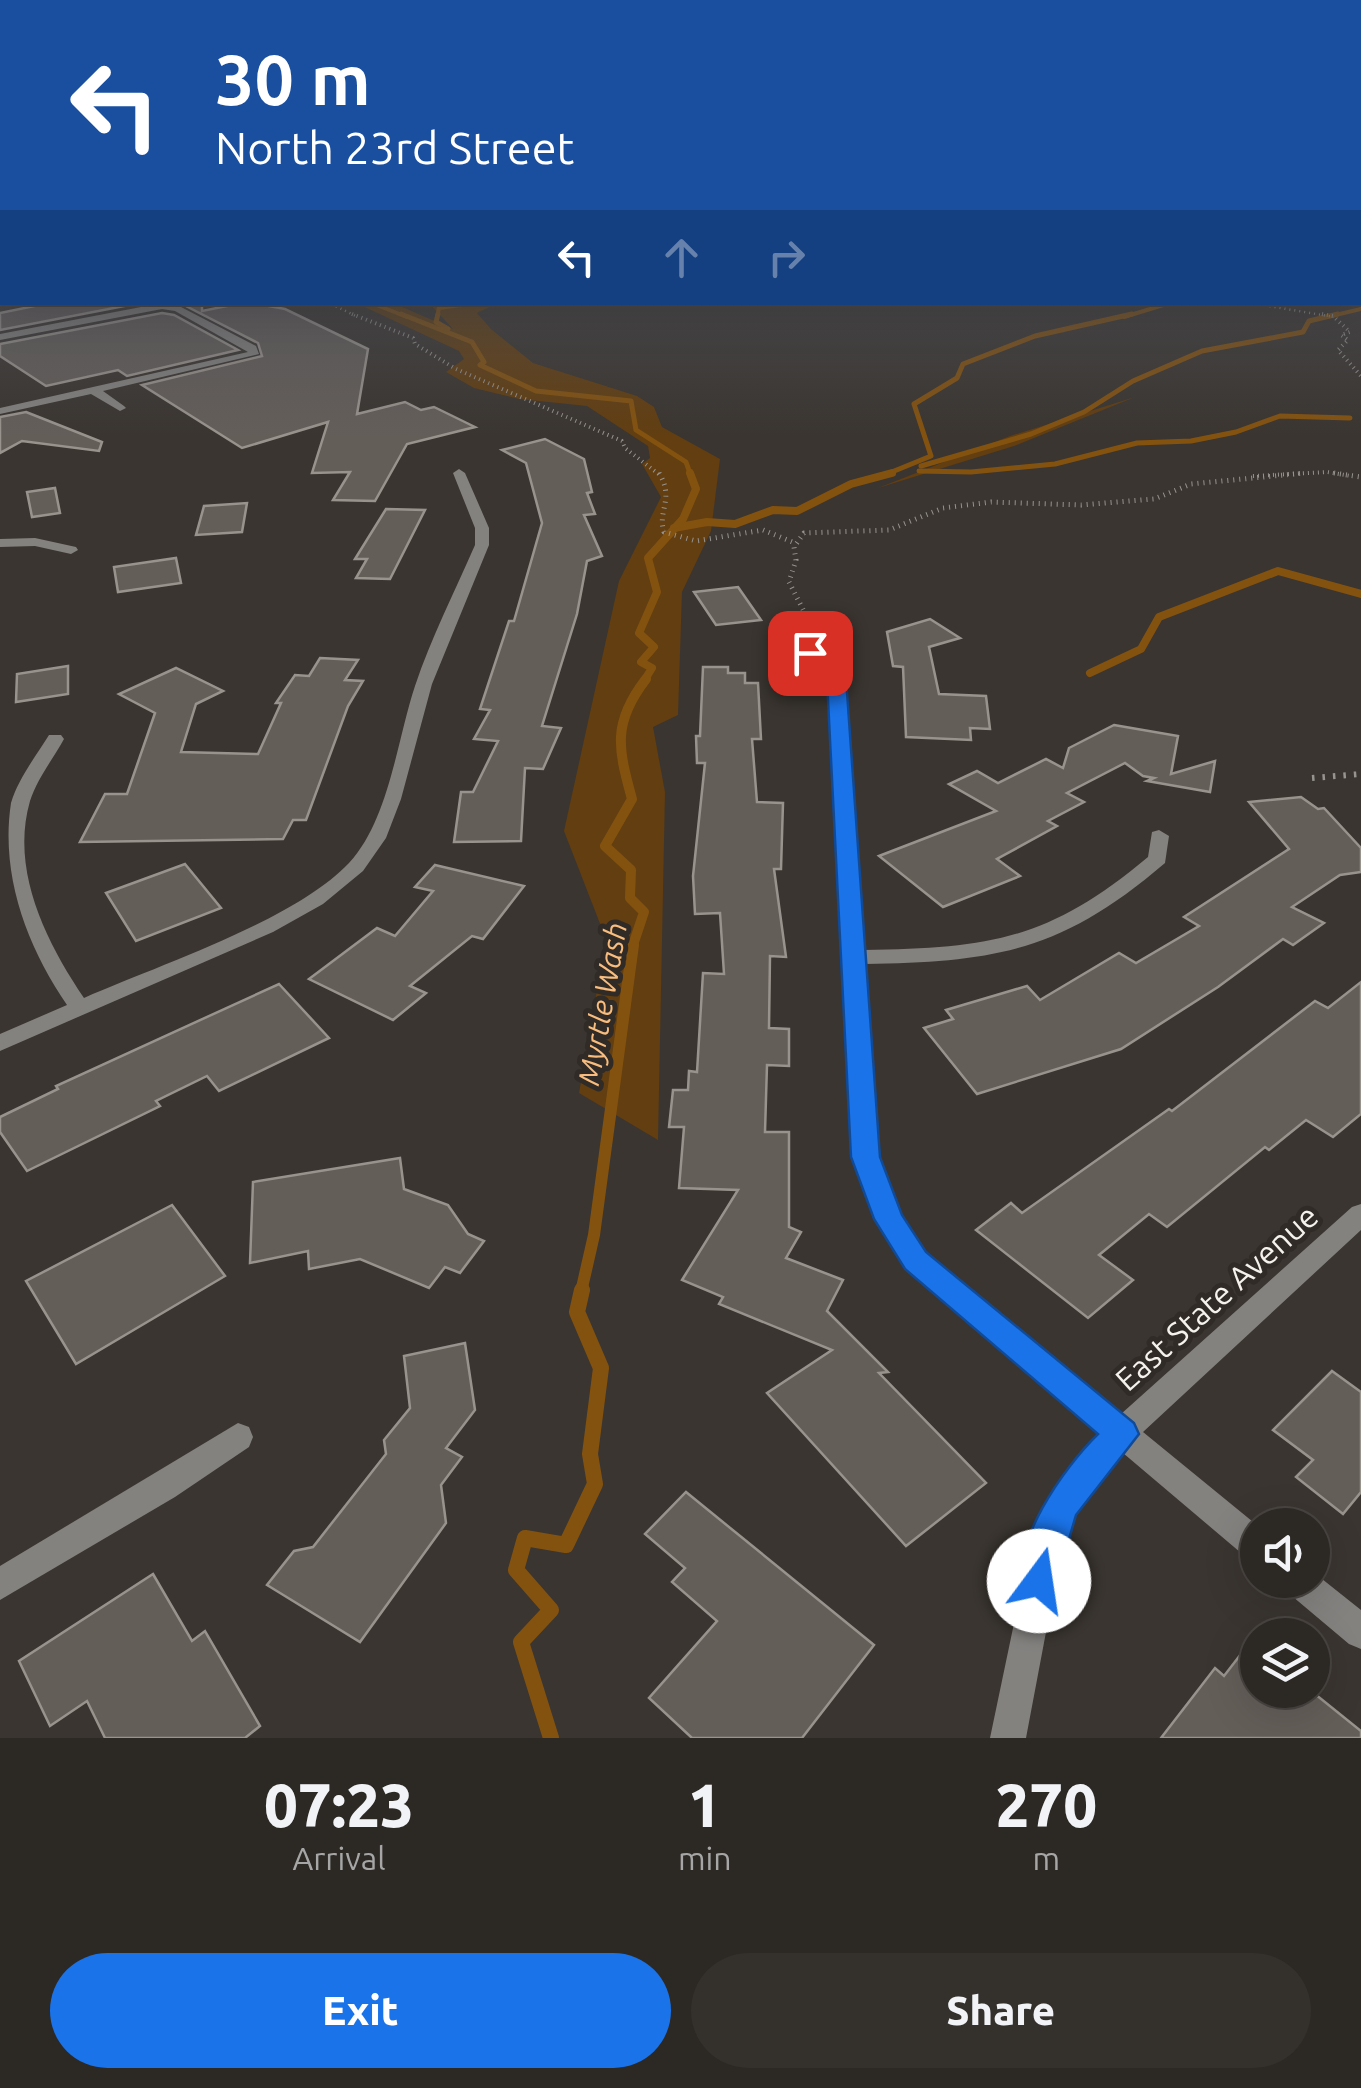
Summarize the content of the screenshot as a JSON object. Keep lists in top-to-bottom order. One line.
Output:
{"streets":{"street":["East State Avenue"]},"water":["Myrtle Wash"],"page":{"turn":["30 m","North 23rd Street"],"eta":["07:23","Arrival","1","min","270","m"],"buttons":["Exit","Share"]}}
